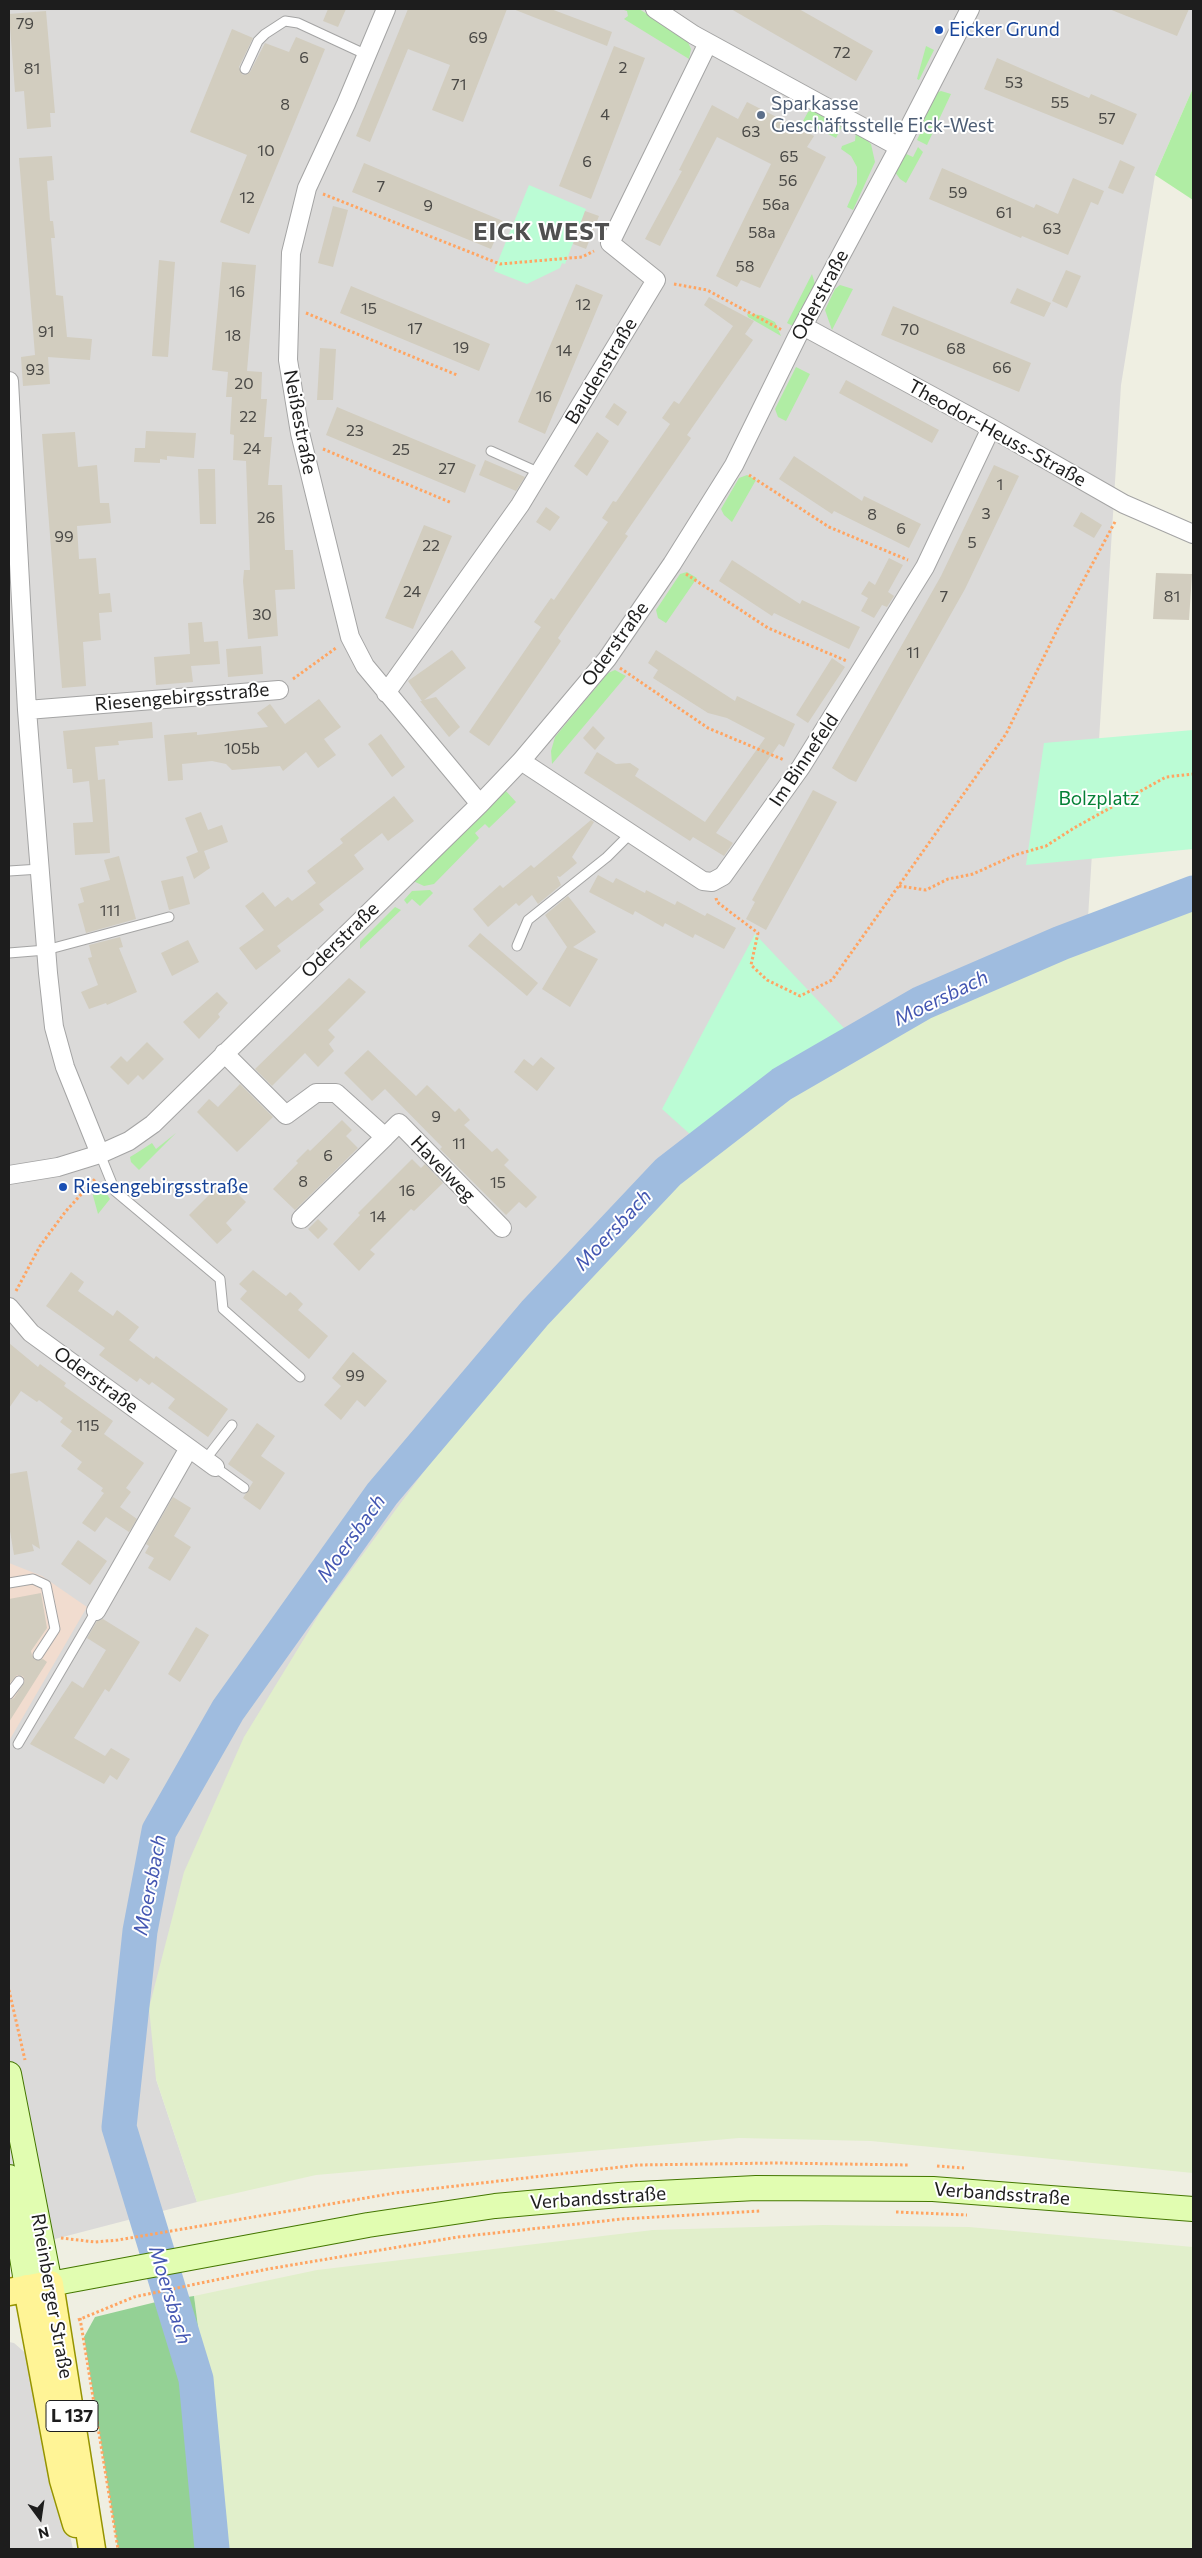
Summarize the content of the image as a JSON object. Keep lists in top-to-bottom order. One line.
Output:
{"streets":{"main road":["Verbandsstraße","Rheinberger Straße","L 137"],"street":["Oderstraße","Baudenstraße","Neißestraße","Theodor-Heuss-Straße","Riesengebirgsstraße","Im Binnefeld","Havelweg"]},"crossings":[["Oderstraße","Neißestraße"],["Oderstraße","Theodor-Heuss-Straße"],["Oderstraße","Havelweg"],["Baudenstraße","Neißestraße"],["Neißestraße","Riesengebirgsstraße"],["Theodor-Heuss-Straße","Im Binnefeld"],["Verbandsstraße","Rheinberger Straße"]],"districts":["EICK WEST"],"water":["Moersbach"],"parks":["Bolzplatz"],"places":["Eicker Grund","Sparkasse Geschäftsstelle Eick-West","Riesengebirgsstraße"],"house_numbers":["79","69","72","6","2","81","53","71","55","8","4","57","63","10","65","6","56","7","59","12","56a","9","61","63","58a","58","16","12","15","17","70","91","18","19","68","14","66","93","20","16","22","23","24","25","27","1","3","8","26","6","99","5","22","24","7","81","30","11","105b","111","9","11","6","8","15","16","14","99","115"],"north":"bottom"}
